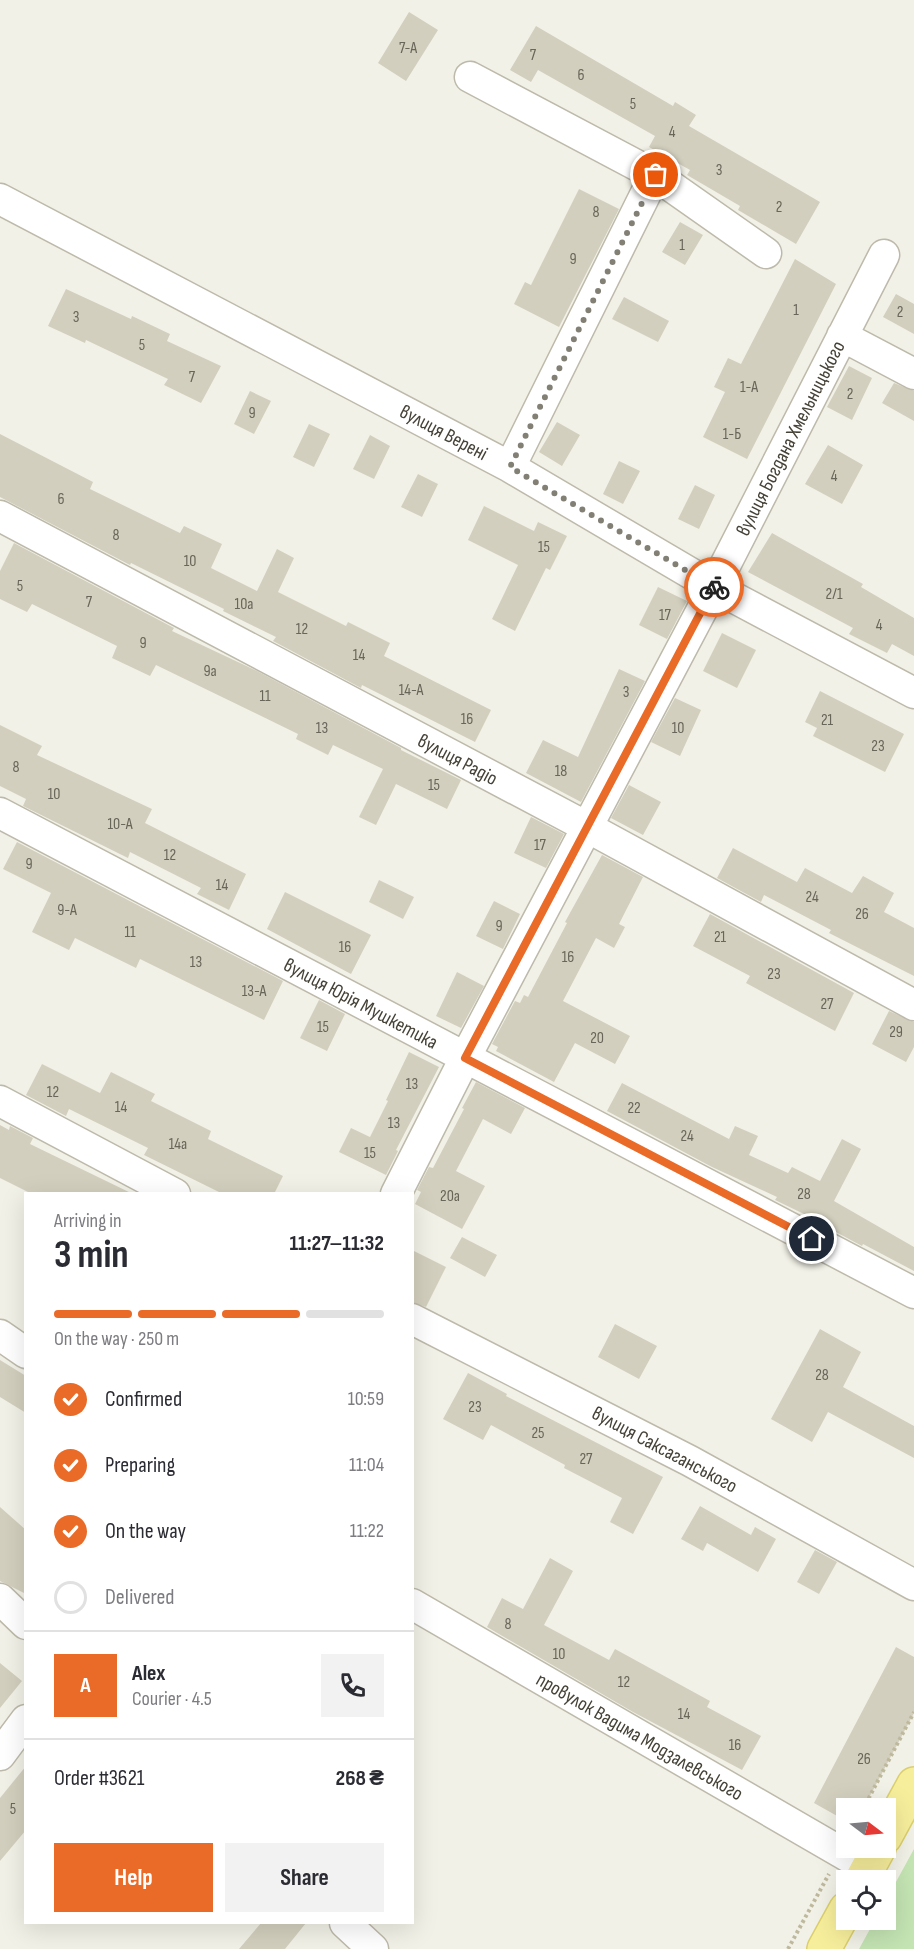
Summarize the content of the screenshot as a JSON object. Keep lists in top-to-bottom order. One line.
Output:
{"streets":{"street":["вулиця Верені","вулиця Богдана Хмельницького","вулиця Радіо","вулиця Юрія Мушкетика","вулиця Саксаганського","провулок Вадима Модзалевського"]},"crossings":[["вулиця Верені","вулиця Богдана Хмельницького"],["вулиця Богдана Хмельницького","вулиця Радіо"],["вулиця Богдана Хмельницького","вулиця Юрія Мушкетика"]],"house_numbers":["7-А","7","6","5","4","3","2","8","1","9","1","2","3","5","7","1-А","2","9","1-Б","4","6","8","15","10","5","2/1","7","10а","17","4","12","9","14","9а","14-А","3","11","16","21","13","10","23","8","18","15","10","10-А","17","12","9","14","24","9-А","26","9","11","21","16","16","13","23","13-А","27","15","29","20","13","12","14","22","13","24","14а","15","28","20а","28","23","25","27","8","10","12","14","16","26","5"],"north":"right","page":{"heading":["3 min","Arriving in","11:27–11:32"],"panel":["Alex","Courier · 4.5","Order #3621","268 ₴"],"bar":"On the way · 250 m","list":[["Confirmed","10:59"],["Preparing","11:04"],["On the way","11:22"],"Delivered"],"round":"A","buttons":["Help","Share"]}}
